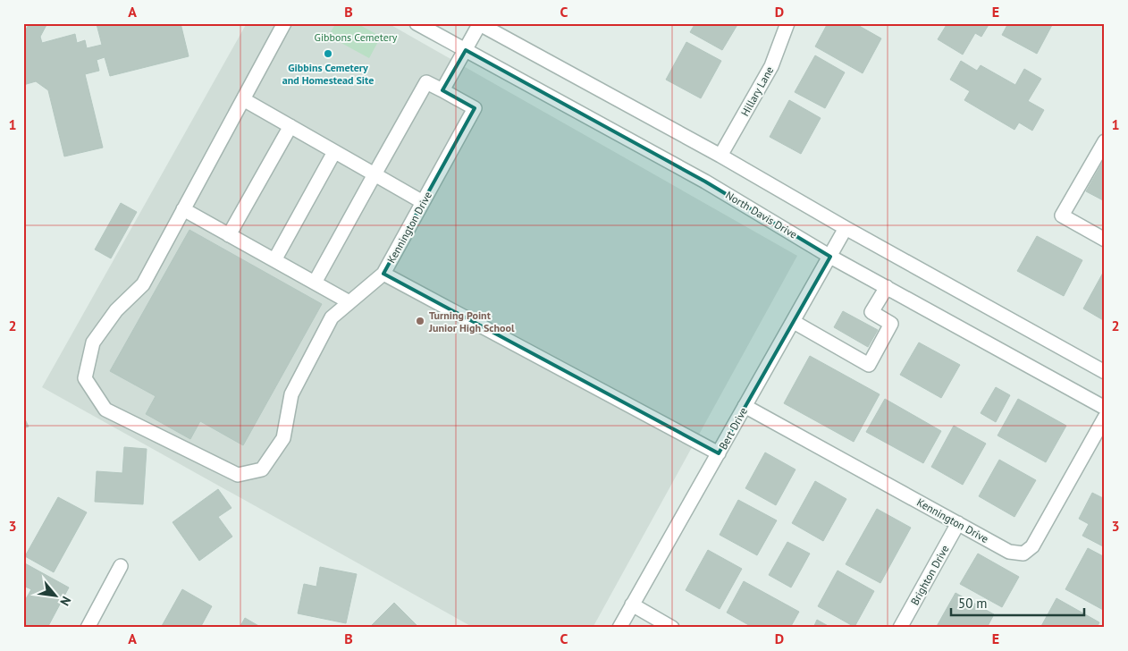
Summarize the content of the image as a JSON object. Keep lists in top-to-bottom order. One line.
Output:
{"streets":{"street":["Hillary Lane","North Davis Drive","Kennington Drive","Bert Drive","Brighton Drive"]},"crossings":[["North Davis Drive","Bert Drive"],["Kennington Drive","Bert Drive"],["Kennington Drive","Brighton Drive"]],"parks":["Gibbons Cemetery"],"places":["Gibbins Cemetery and Homestead Site","Turning Point Junior High School"],"scale_bar":"50 m","north":"bottom right","grid":{"columns":["A","B","C","D","E"],"rows":["1","2","3"]}}
